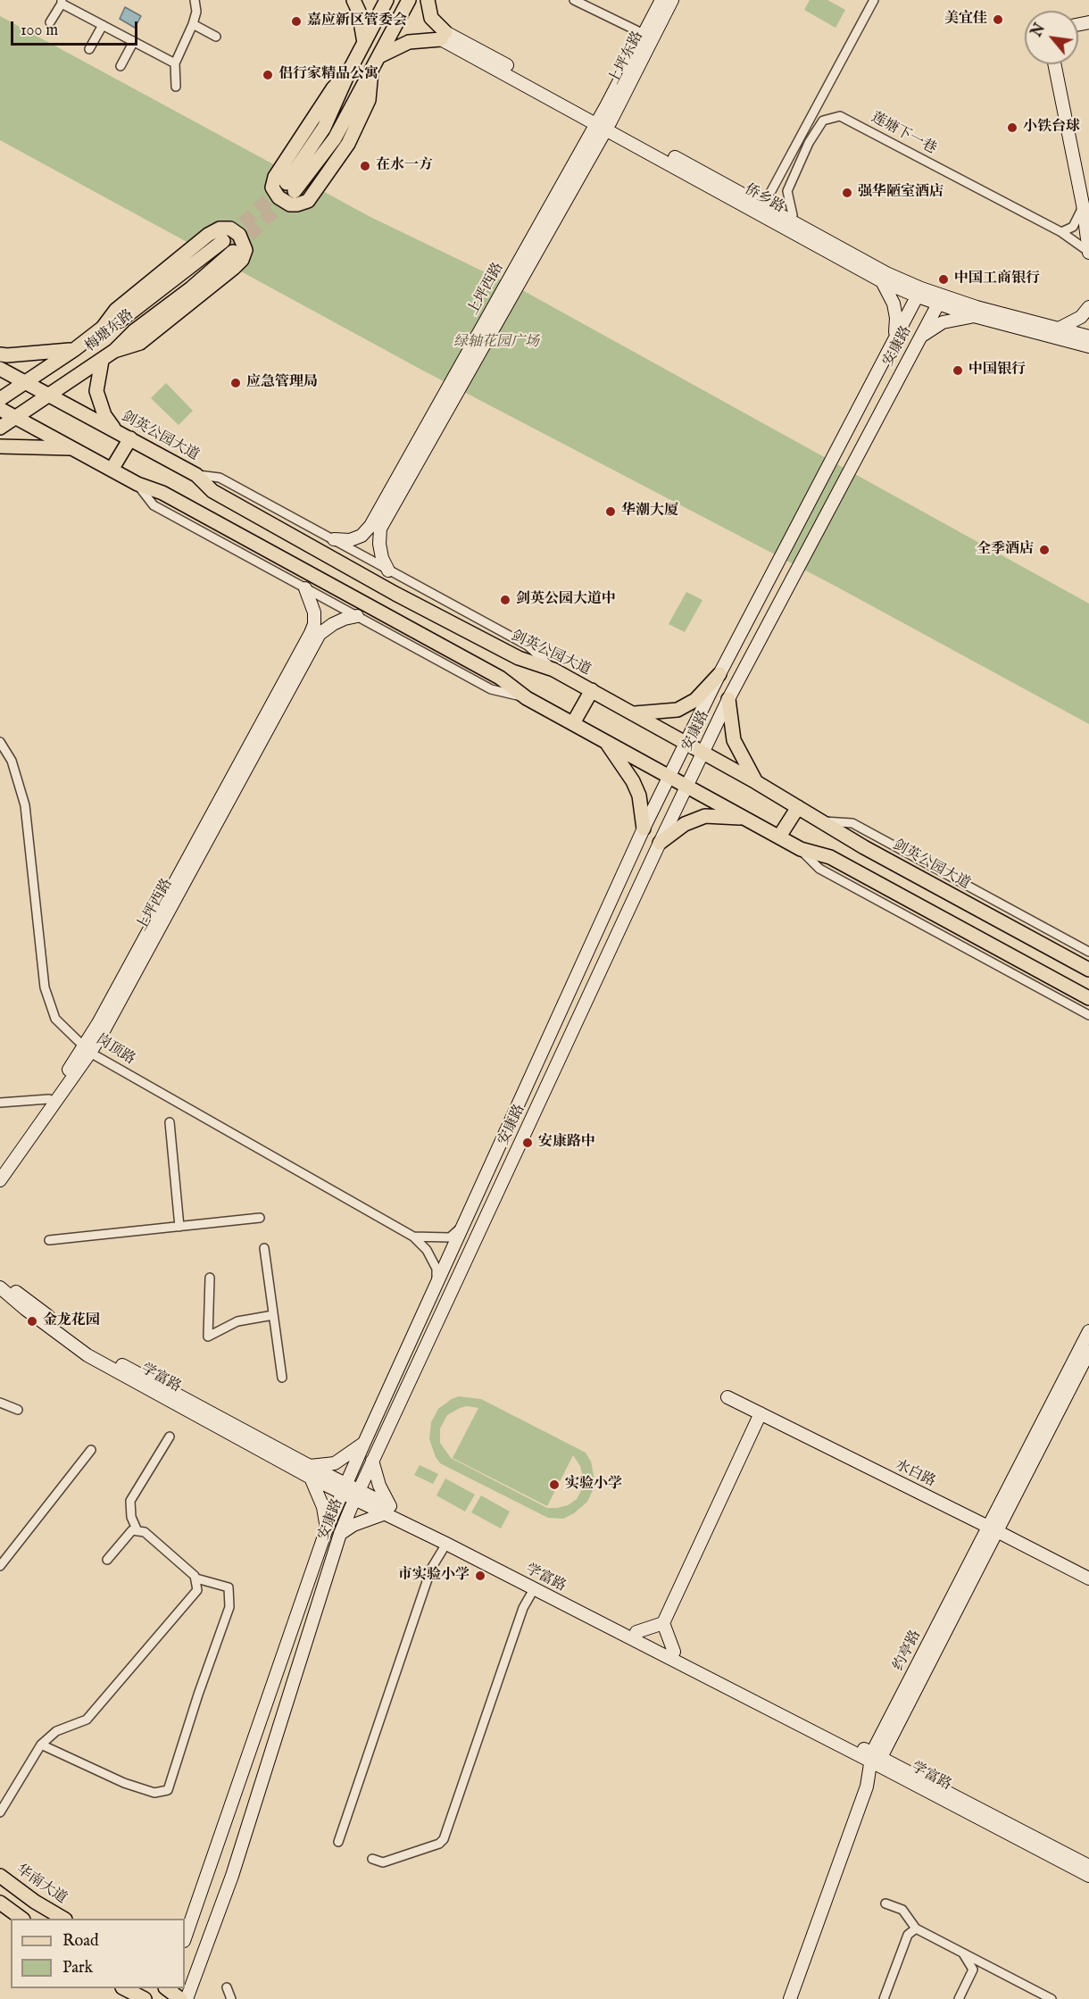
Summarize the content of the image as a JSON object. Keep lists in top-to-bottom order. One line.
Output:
{"streets":{"main road":["梅塘东路","剑英公园大道","华南大道"],"street":["上坪东路","莲塘下一巷","侨乡路","上坪西路","安康路","岗顶路","学富路","水白路","约亭路"]},"crossings":[["上坪东路","侨乡路"],["上坪东路","上坪西路"],["侨乡路","上坪西路"],["侨乡路","安康路"],["上坪西路","岗顶路"],["梅塘东路","剑英公园大道"],["安康路","剑英公园大道"],["安康路","学富路"],["学富路","约亭路"],["水白路","约亭路"]],"parks":["绿轴花园广场"],"places":["美宜佳","嘉应新区管委会","侣行家精品公寓","小铁台球","在水一方","强华陋室酒店","中国工商银行","中国银行","应急管理局","华潮大厦","全季酒店","剑英公园大道中","安康路中","金龙花园","实验小学","市实验小学"],"legend":["Road","Park"],"scale_bar":"100 m","north":"top left"}
